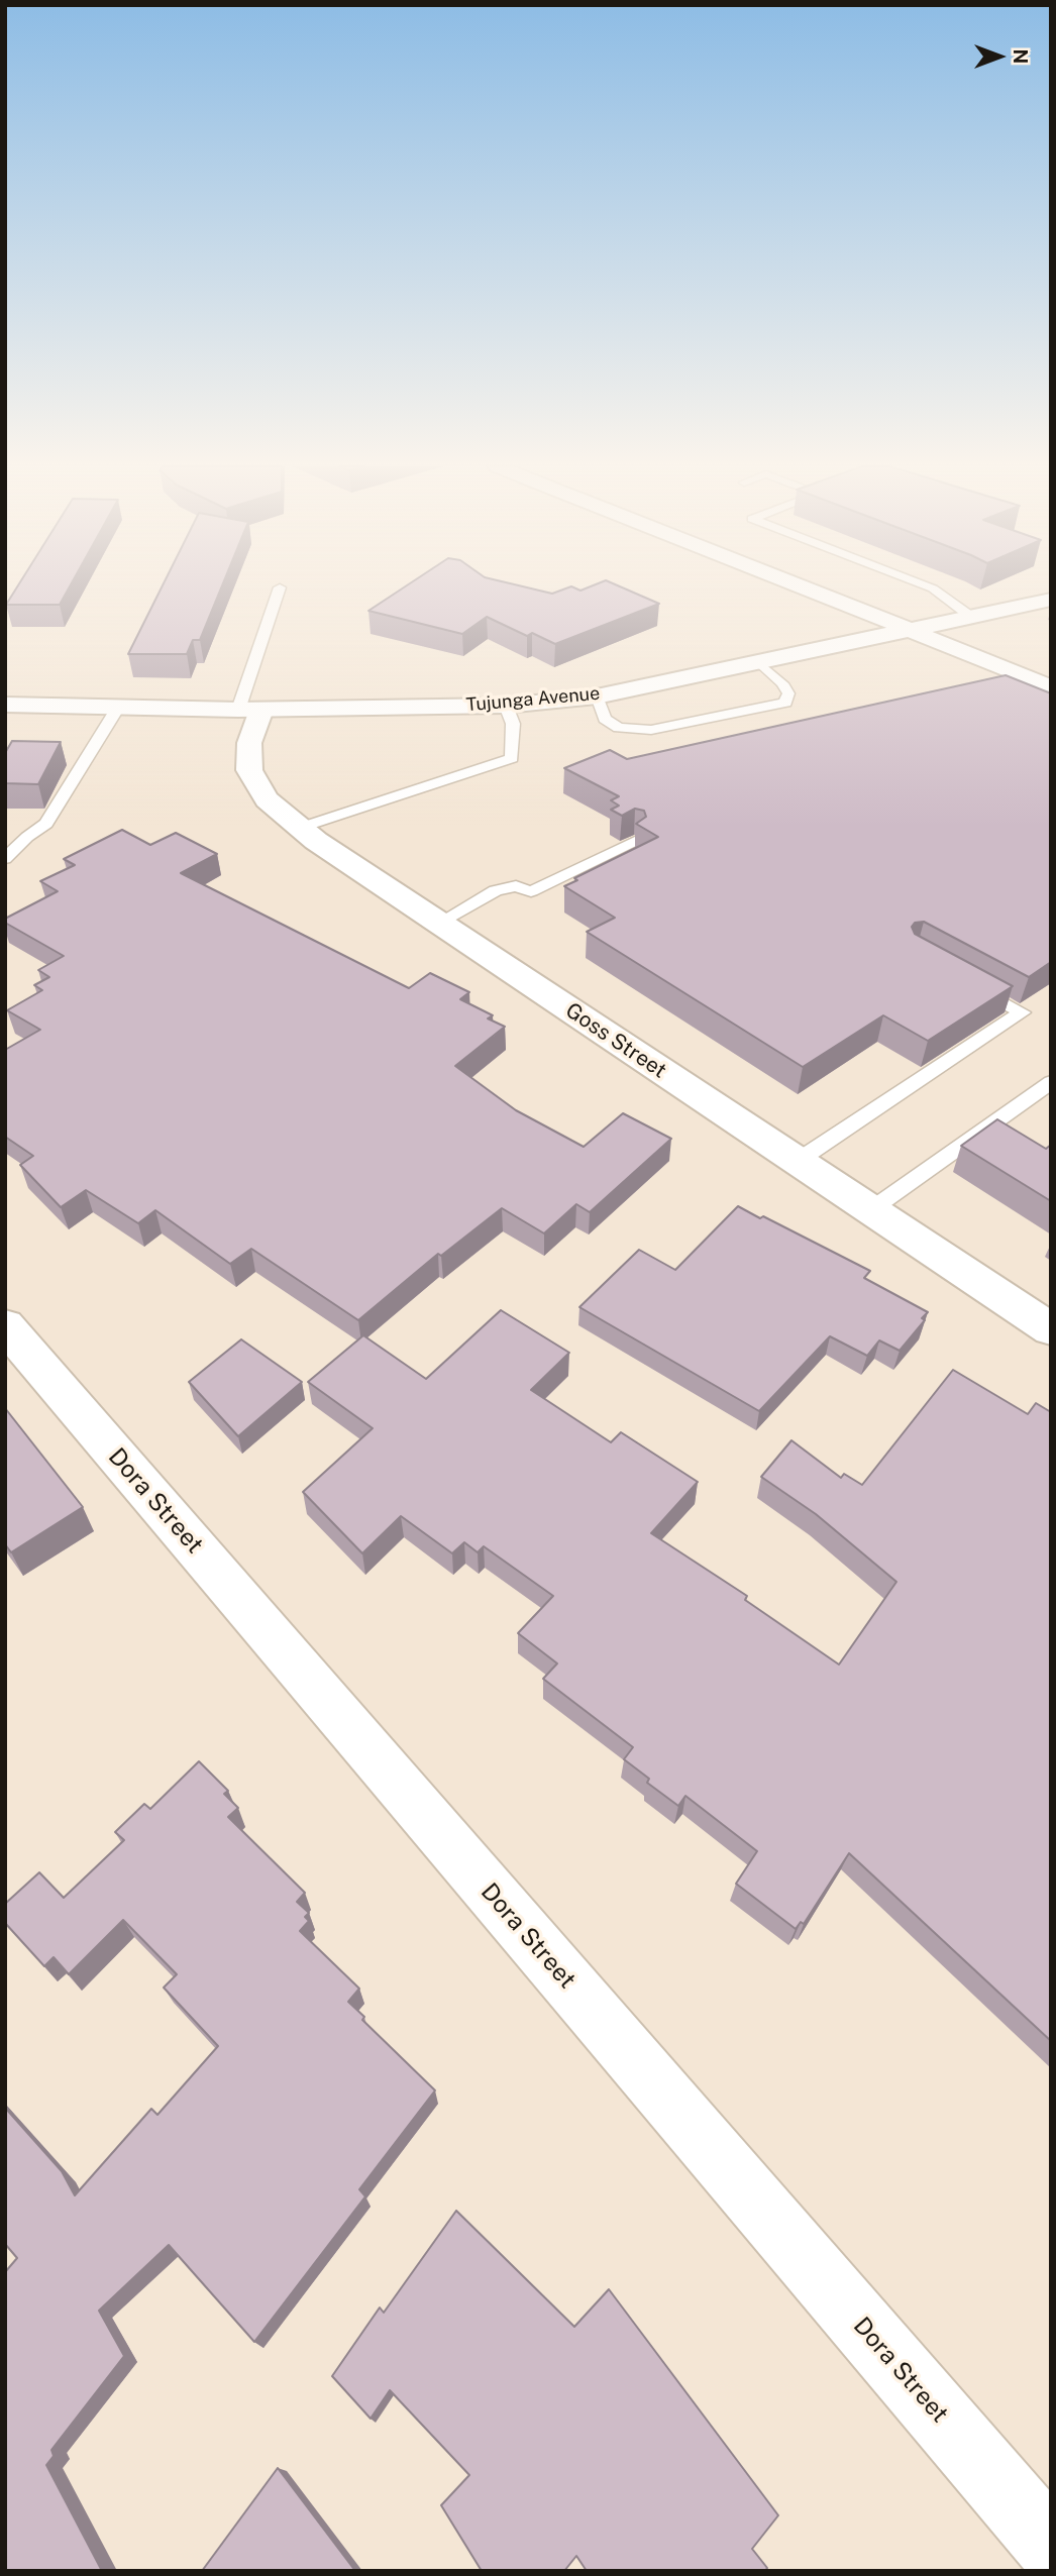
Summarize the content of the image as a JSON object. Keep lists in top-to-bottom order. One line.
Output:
{"streets":{"street":["Tujunga Avenue","Goss Street","Dora Street"]},"crossings":[["Tujunga Avenue","Goss Street"]],"north":"right"}
